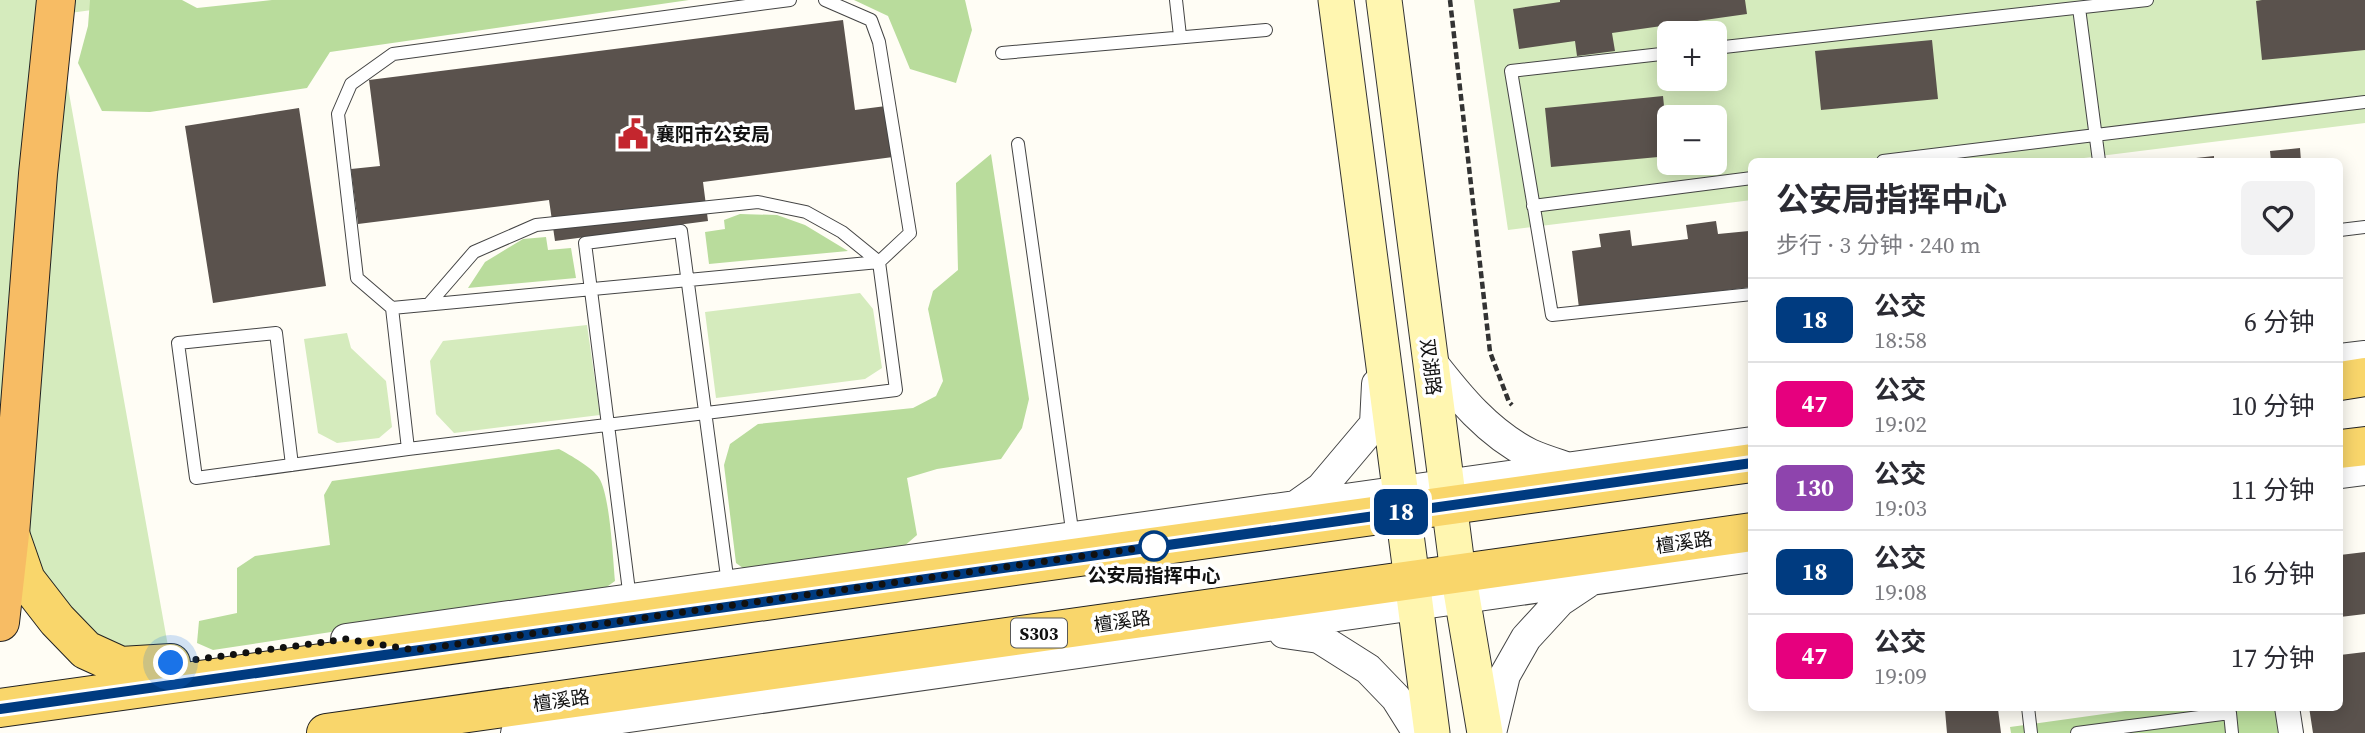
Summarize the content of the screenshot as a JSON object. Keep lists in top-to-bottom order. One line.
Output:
{"streets":{"main road":["双湖路","檀溪路","S303"]},"crossings":[["双湖路","檀溪路"]],"places":{"public building":["襄阳市公安局"],"other":["公安局指挥中心"]},"lines":["bus line 18"],"page":{"on_map":"18","map_buttons":["+","−"],"heading":["公安局指挥中心","步行 · 3 分钟 · 240 m"],"list":[{"mark":"18","name":"公交","note":"18:58","value":"6 分钟"},{"mark":"47","name":"公交","note":"19:02","value":"10 分钟"},{"mark":"130","name":"公交","note":"19:03","value":"11 分钟"},{"mark":"18","name":"公交","note":"19:08","value":"16 分钟"},{"mark":"47","name":"公交","note":"19:09","value":"17 分钟"}]}}
